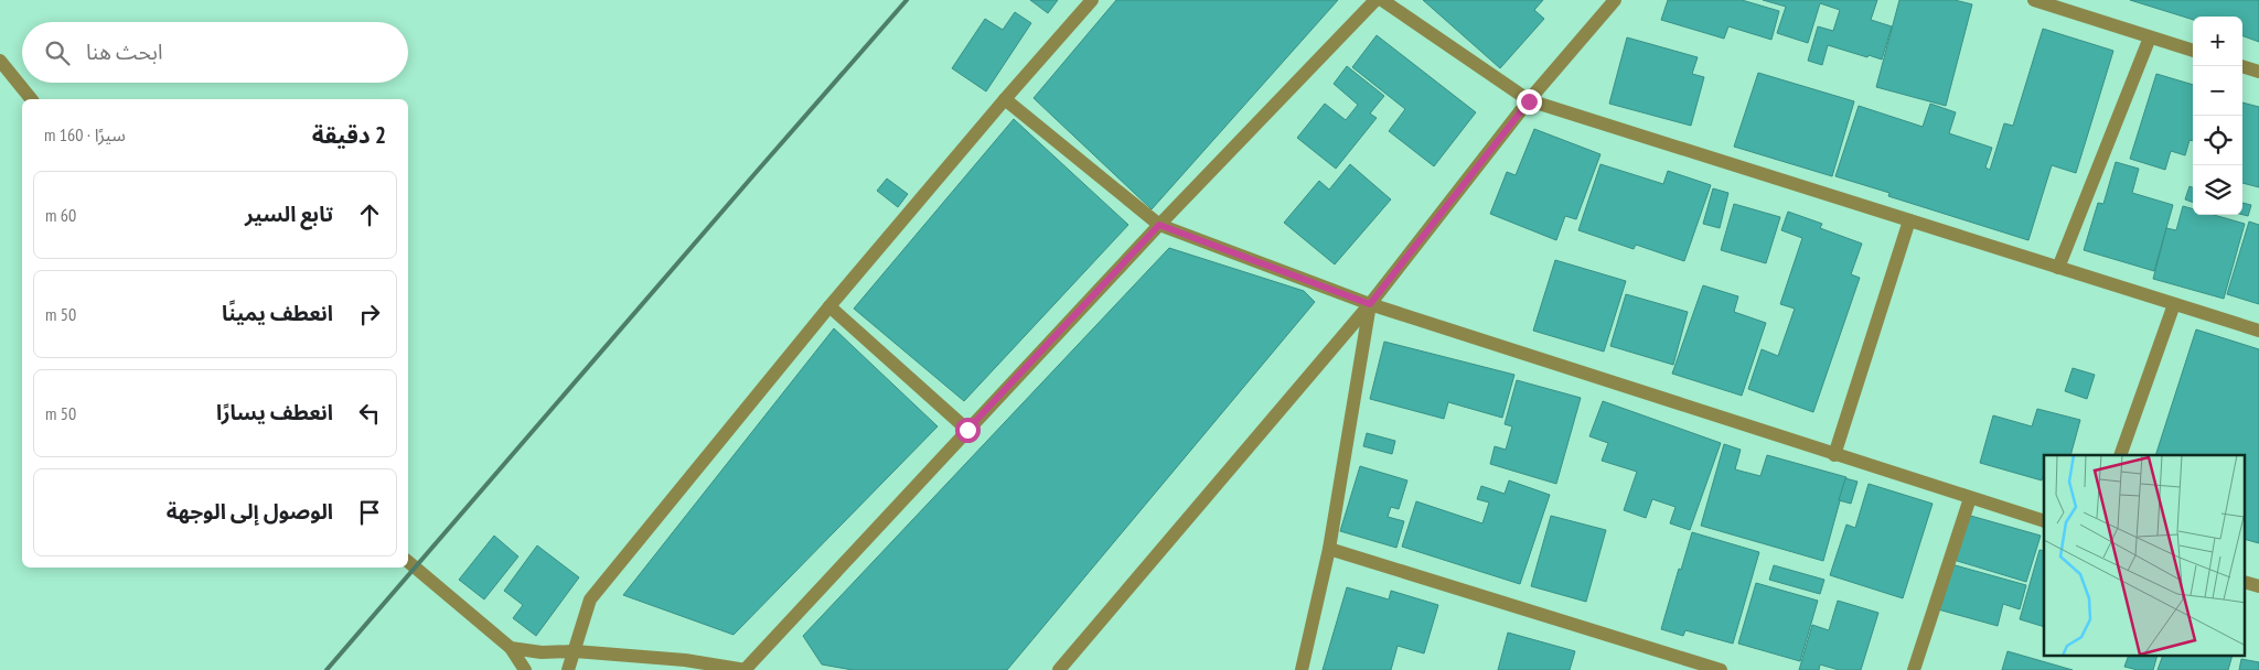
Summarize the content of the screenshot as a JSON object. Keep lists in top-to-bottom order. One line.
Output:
{"page":{"map_buttons":["+","−"],"search":"ابحث هنا","heading":["2 دقيقة","سيرًا · 160 m"],"list":[["تابع السير","60 m"],["انعطف يمينًا","50 m"],["انعطف يسارًا","50 m"],"الوصول إلى الوجهة"]}}
